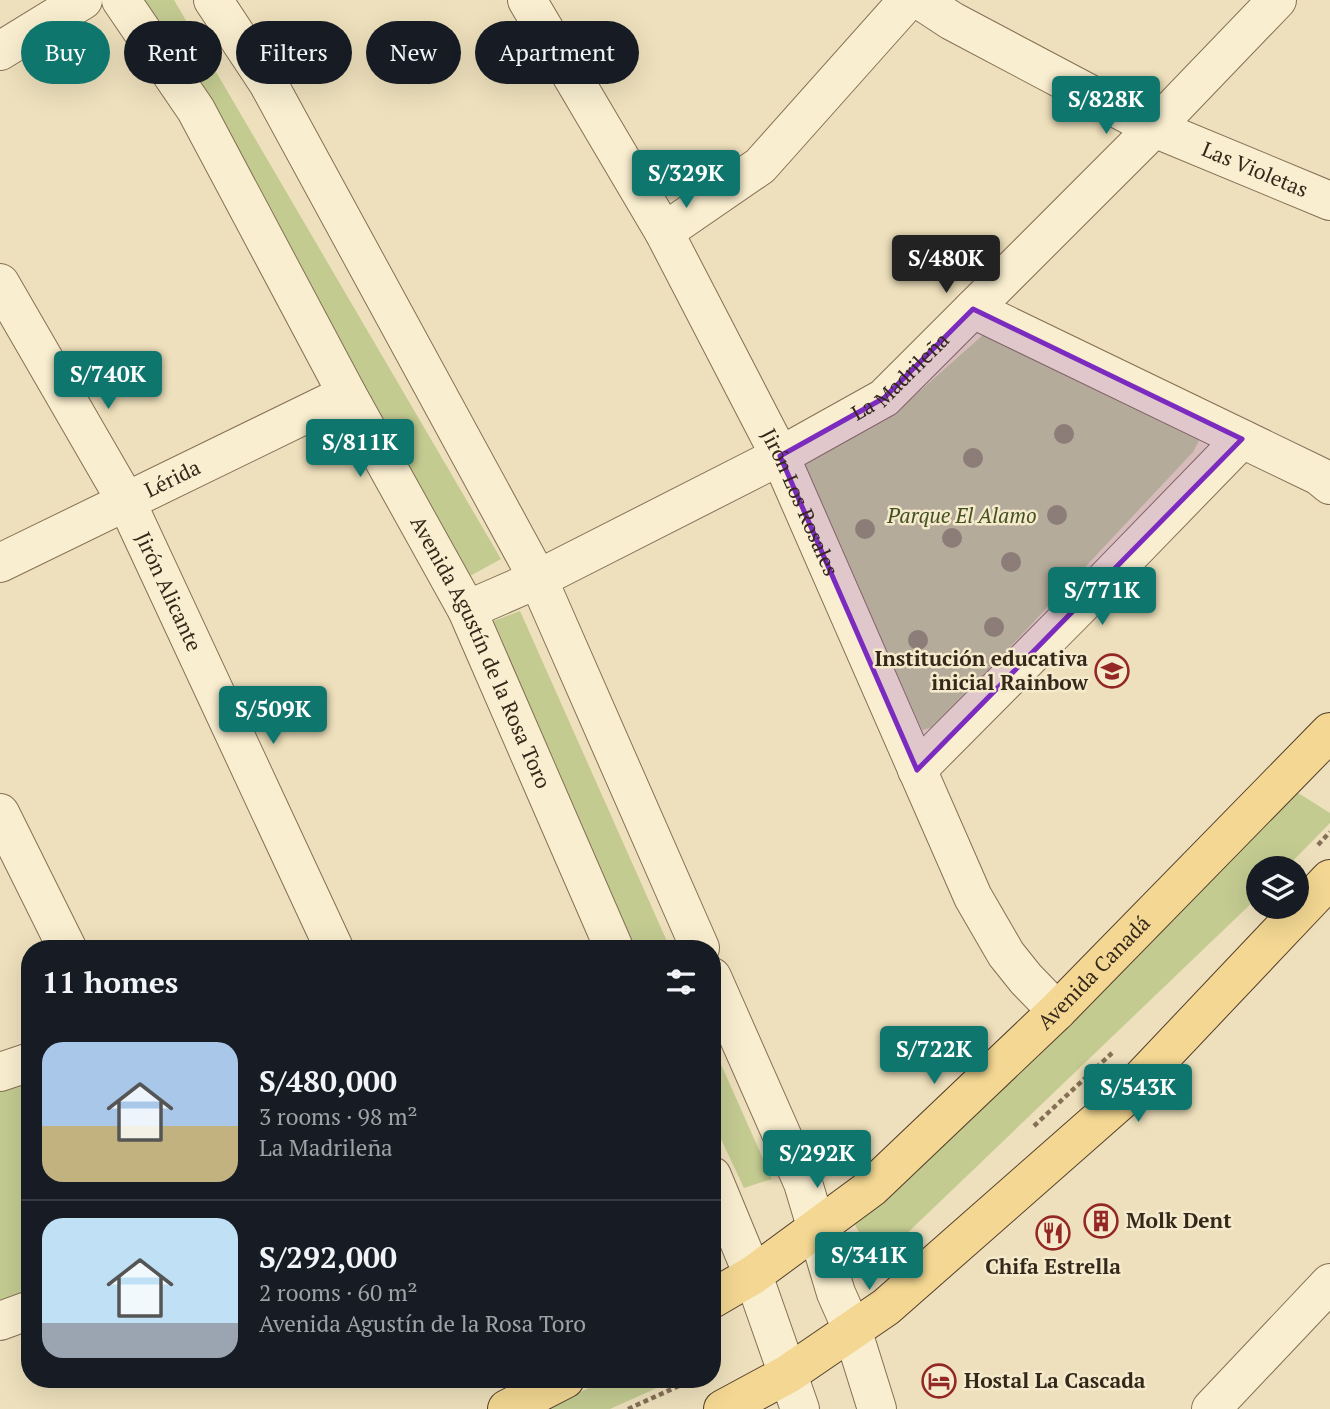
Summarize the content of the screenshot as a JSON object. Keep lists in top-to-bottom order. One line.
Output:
{"streets":{"main road":["Avenida Canadá"],"street":["Las Violetas","La Madrileña","Lérida","Jirón Los Rosales","Jirón Alicante","Avenida Agustín de la Rosa Toro"]},"crossings":[["Las Violetas","La Madrileña"],["La Madrileña","Jirón Los Rosales"],["La Madrileña","Avenida Agustín de la Rosa Toro"],["Lérida","Jirón Alicante"],["Lérida","Avenida Agustín de la Rosa Toro"],["Jirón Los Rosales","Avenida Canadá"]],"parks":["Parque El Alamo"],"places":{"school or university":["Institución educativa inicial Rainbow"],"building":["Molk Dent"],"restaurant":["Chifa Estrella"],"hotel":["Hostal La Cascada"]},"page":{"chip":["Buy","Rent","Filters","New","Apartment"],"price":["S/828K","S/329K","S/480K","S/740K","S/811K","S/771K","S/509K","S/722K","S/543K","S/292K","S/341K"],"heading":"11 homes","list":[{"name":"S/480,000","note":"3 rooms · 98 m² · La Madrileña"},{"name":"S/292,000","note":"2 rooms · 60 m² · Avenida Agustín de la Rosa Toro"}]}}
